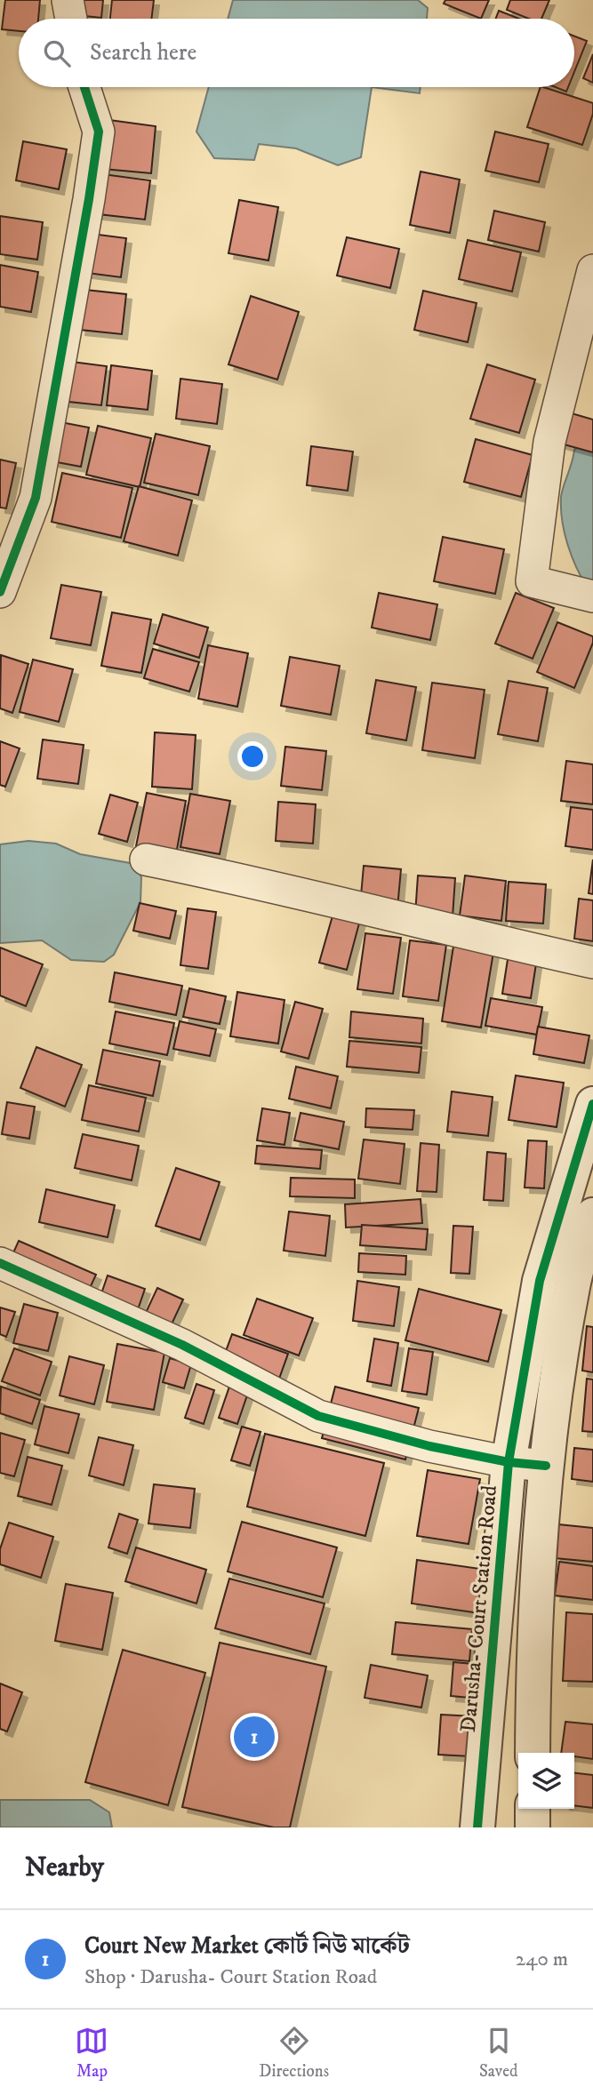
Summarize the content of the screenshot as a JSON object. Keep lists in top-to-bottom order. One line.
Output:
{"streets":{"street":["Darusha- Court Station Road"]},"page":{"search":"Search here","pins":"1","heading":"Nearby","list":[{"mark":"1","name":"Court New Market কোর্ট নিউ মার্কেট","note":"Shop · Darusha- Court Station Road","value":"240 m"}],"nav":["Map","Directions","Saved"]}}
